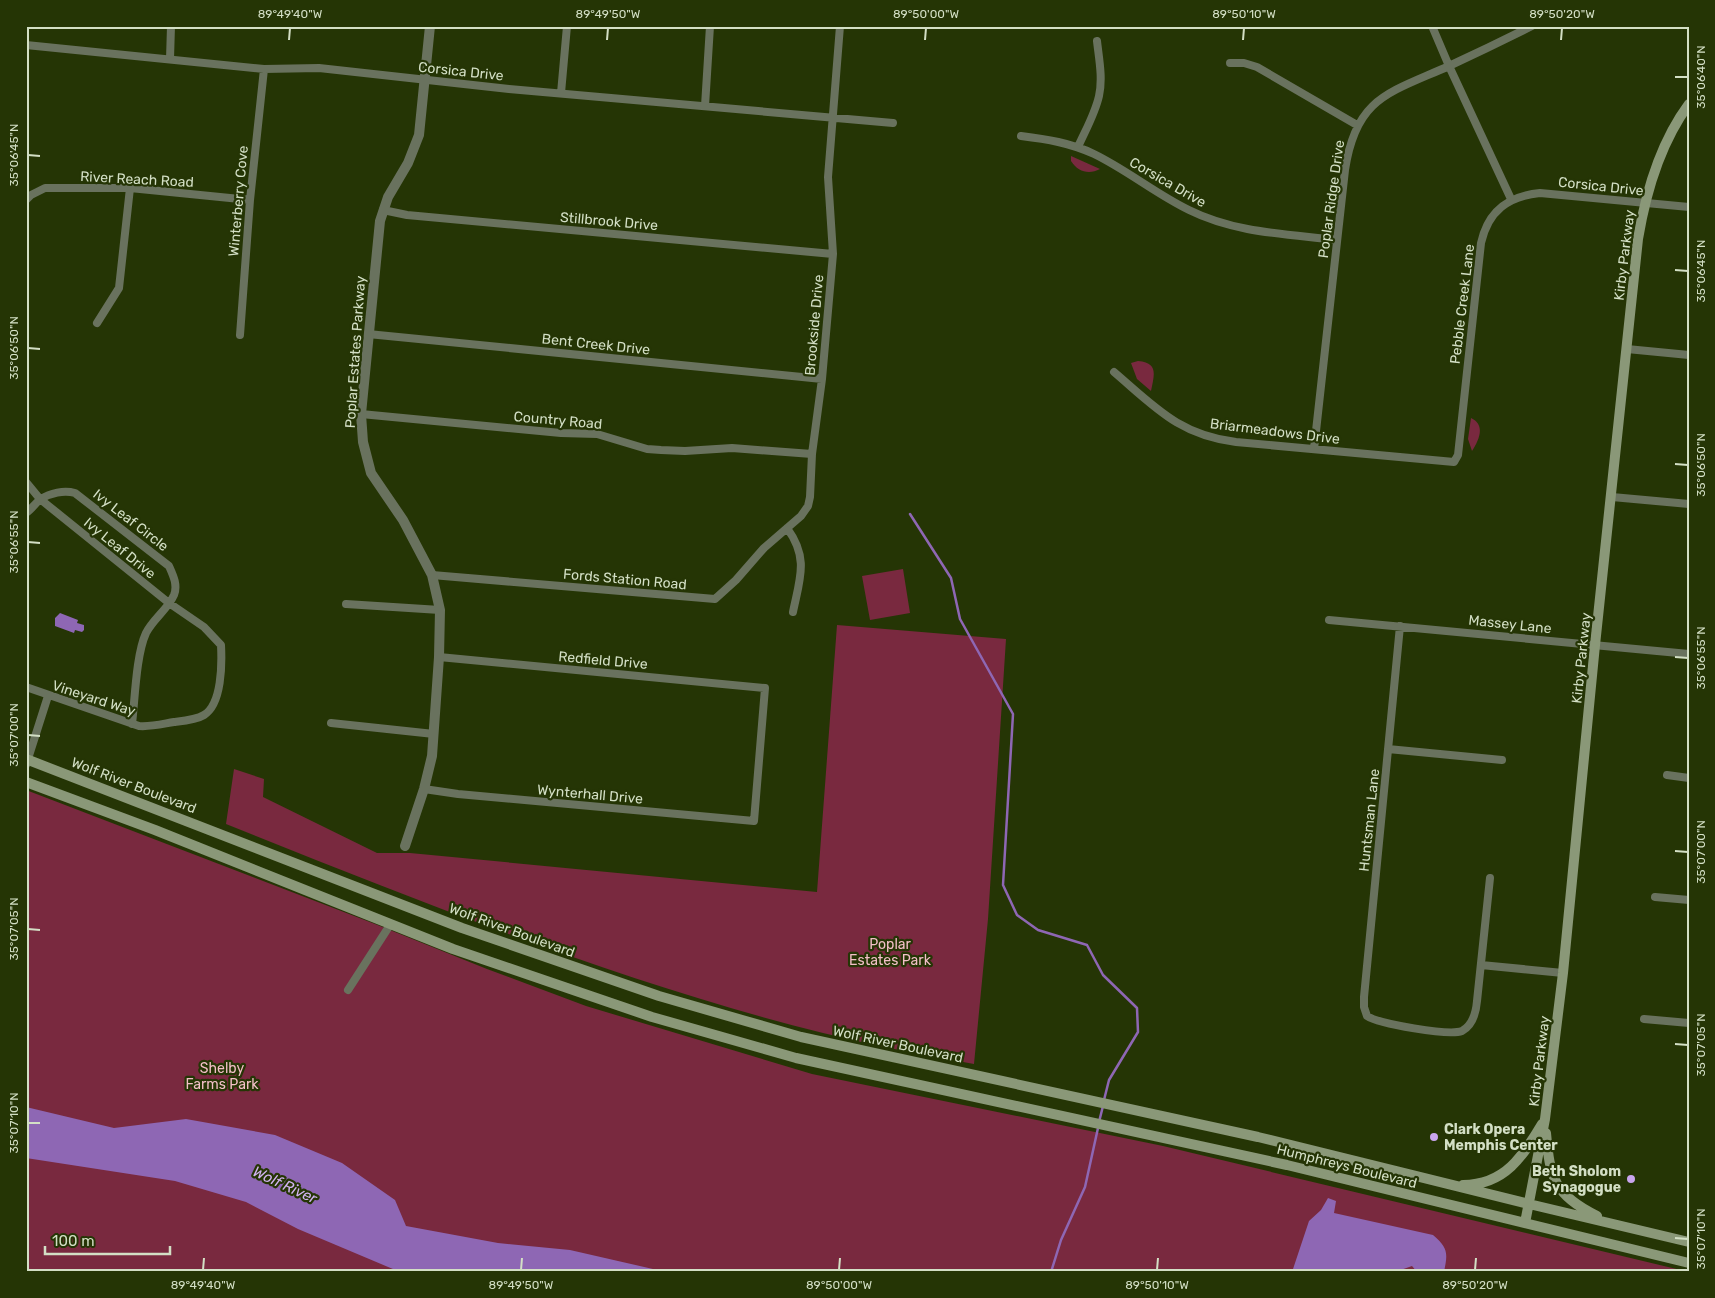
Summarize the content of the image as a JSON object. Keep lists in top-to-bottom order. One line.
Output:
{"streets":{"main road":["Kirby Parkway","Wolf River Boulevard","Humphreys Boulevard"],"street":["Corsica Drive","River Reach Road","Poplar Ridge Drive","Winterberry Cove","Stillbrook Drive","Pebble Creek Lane","Brookside Drive","Bent Creek Drive","Poplar Estates Parkway","Country Road","Briarmeadows Drive","Ivy Leaf Circle","Ivy Leaf Drive","Fords Station Road","Massey Lane","Redfield Drive","Vineyard Way","Wynterhall Drive","Huntsman Lane"]},"crossings":[["Corsica Drive","Poplar Ridge Drive"],["Corsica Drive","Winterberry Cove"],["Corsica Drive","Kirby Parkway"],["Corsica Drive","Pebble Creek Lane"],["Corsica Drive","Brookside Drive"],["Corsica Drive","Poplar Estates Parkway"],["River Reach Road","Winterberry Cove"],["Poplar Ridge Drive","Briarmeadows Drive"],["Stillbrook Drive","Brookside Drive"],["Stillbrook Drive","Poplar Estates Parkway"],["Kirby Parkway","Massey Lane"],["Kirby Parkway","Humphreys Boulevard"],["Pebble Creek Lane","Briarmeadows Drive"],["Brookside Drive","Bent Creek Drive"],["Brookside Drive","Country Road"],["Brookside Drive","Fords Station Road"],["Bent Creek Drive","Poplar Estates Parkway"],["Poplar Estates Parkway","Country Road"],["Poplar Estates Parkway","Fords Station Road"],["Poplar Estates Parkway","Redfield Drive"],["Poplar Estates Parkway","Wynterhall Drive"],["Ivy Leaf Circle","Ivy Leaf Drive"],["Ivy Leaf Drive","Vineyard Way"],["Massey Lane","Huntsman Lane"],["Redfield Drive","Wynterhall Drive"],["Wolf River Boulevard","Humphreys Boulevard"]],"water":["Wolf River"],"parks":["Poplar Estates Park","Shelby Farms Park"],"places":["Clark Opera Memphis Center","Beth Sholom Synagogue"],"scale_bar":"100 m","coordinates":["89°49'40\"W","89°49'50\"W","89°50'00\"W","89°50'10\"W","89°50'20\"W","35°06'40\"N","35°06'45\"N","35°06'50\"N","35°06'55\"N","35°07'00\"N","35°07'05\"N","35°07'10\"N"]}
